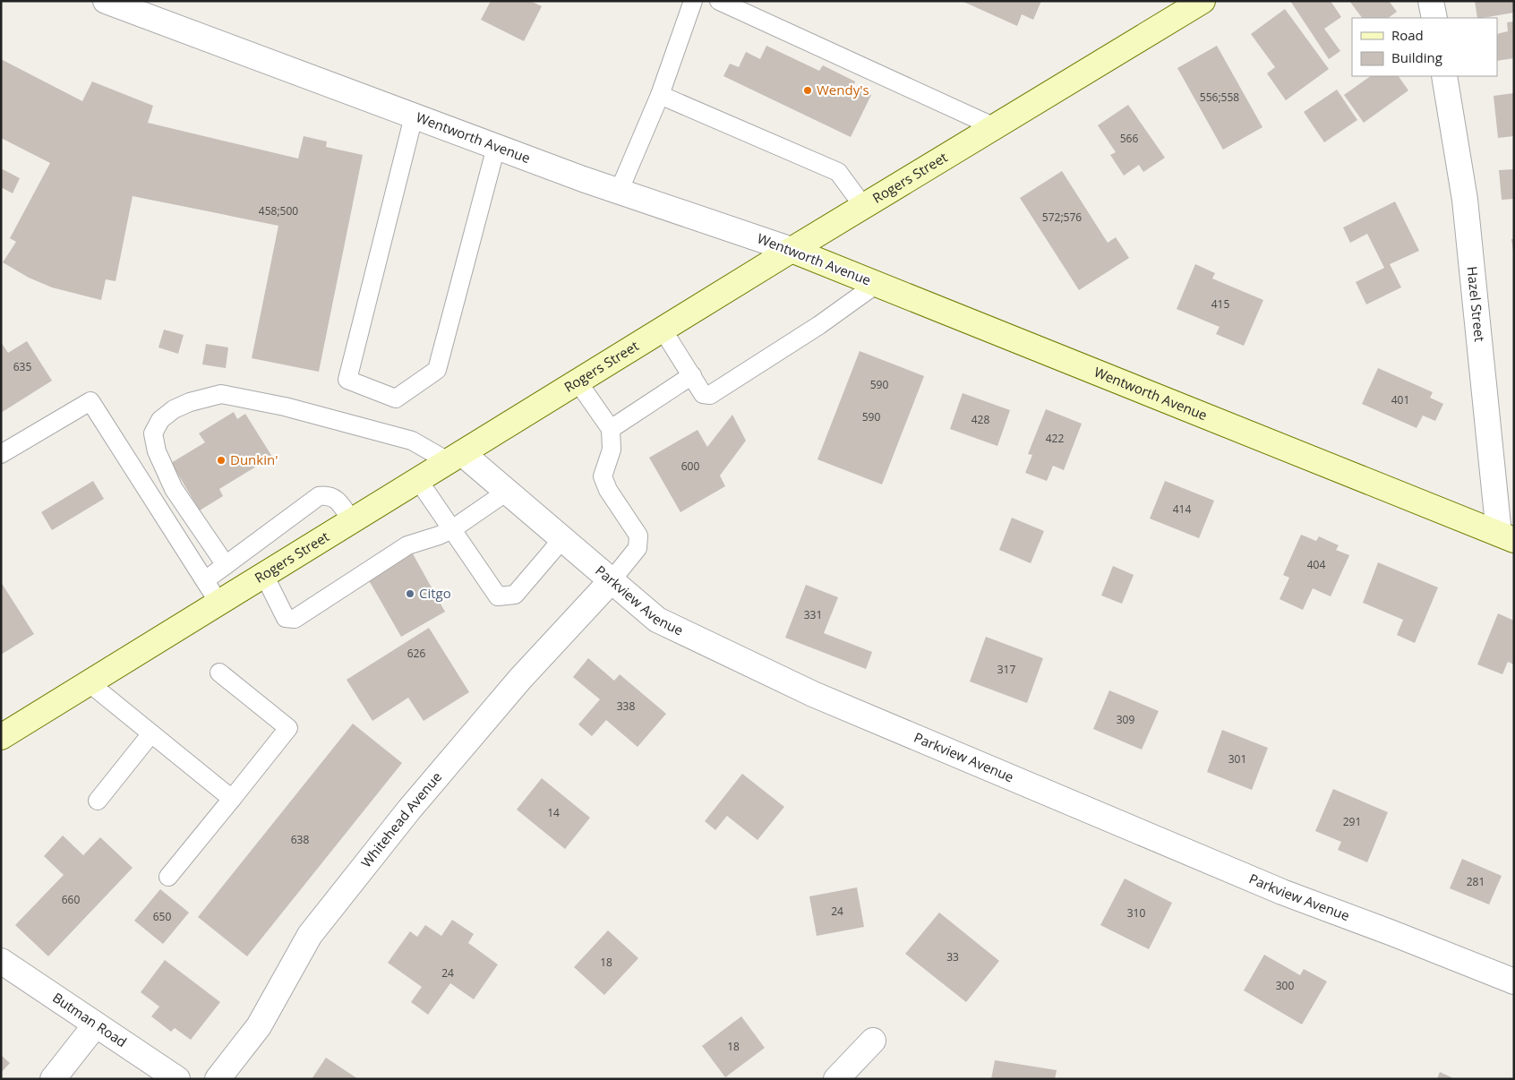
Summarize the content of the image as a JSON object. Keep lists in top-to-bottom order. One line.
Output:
{"streets":{"main road":["Wentworth Avenue","Rogers Street"],"street":["Hazel Street","Parkview Avenue","Whitehead Avenue","Butman Road"]},"crossings":[["Wentworth Avenue","Rogers Street"],["Wentworth Avenue","Hazel Street"],["Rogers Street","Parkview Avenue"],["Parkview Avenue","Whitehead Avenue"]],"places":["Wendy's","Dunkin'","Citgo"],"house_numbers":["556;558","566","458;500","572;576","415","635","590","401","590","428","422","600","414","404","331","626","317","338","309","301","14","291","638","281","660","24","310","650","33","18","24","300","18"],"legend":["Road","Building"]}
